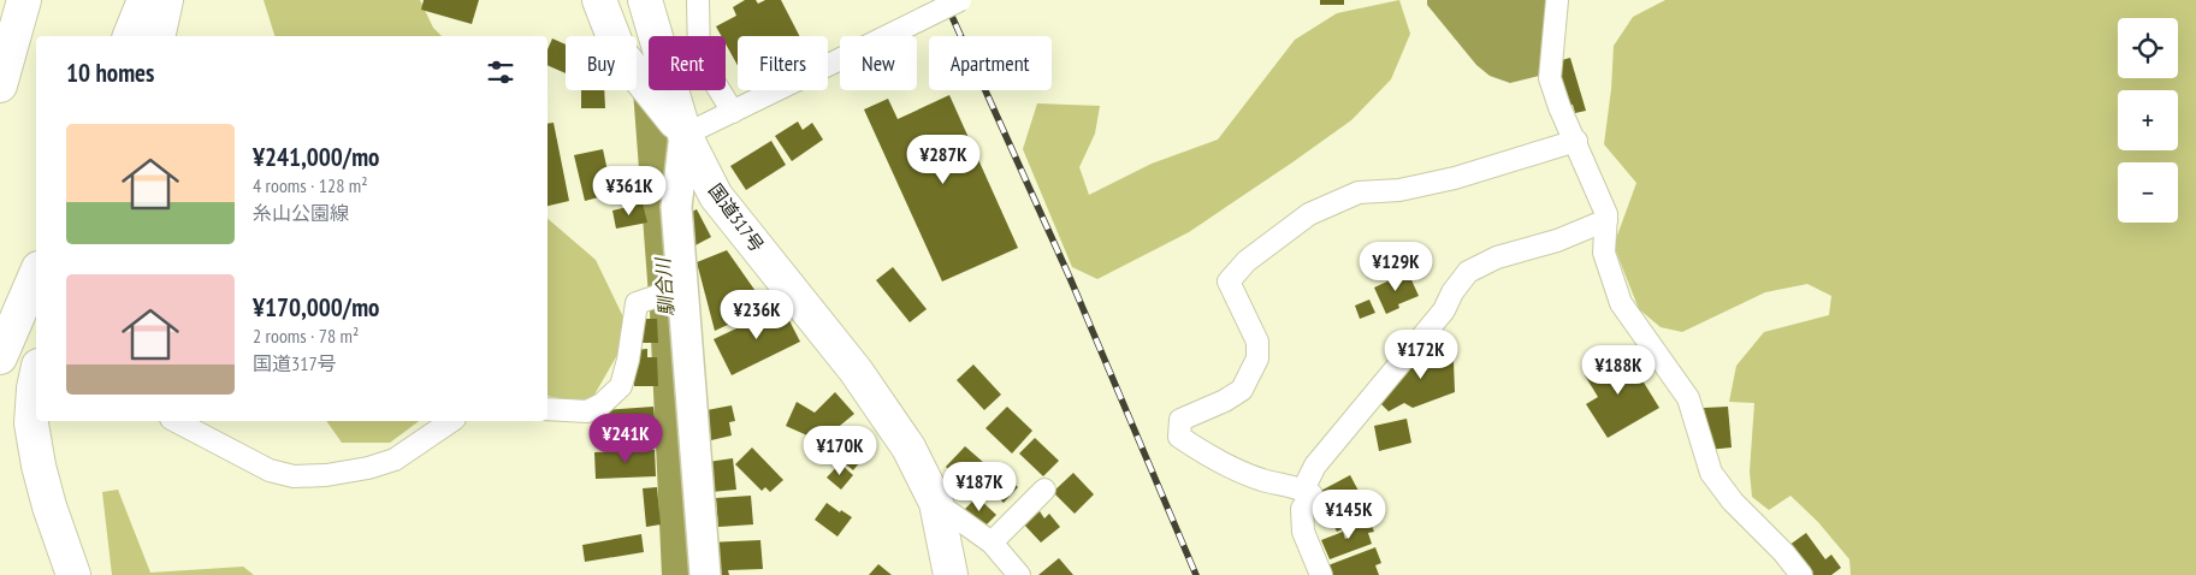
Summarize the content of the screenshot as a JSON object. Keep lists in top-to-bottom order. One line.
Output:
{"streets":{"highway":["国道317号"]},"water":["馴合川"],"page":{"map_buttons":["+","−"],"chip":["Buy","Rent","Filters","New","Apartment"],"heading":"10 homes","list":[{"name":"¥241,000/mo","note":"4 rooms · 128 m² · 糸山公園線"},{"name":"¥170,000/mo","note":"2 rooms · 78 m² · 国道317号"}],"price":["¥287K","¥361K","¥129K","¥236K","¥172K","¥188K","¥241K","¥170K","¥187K","¥145K"]}}
